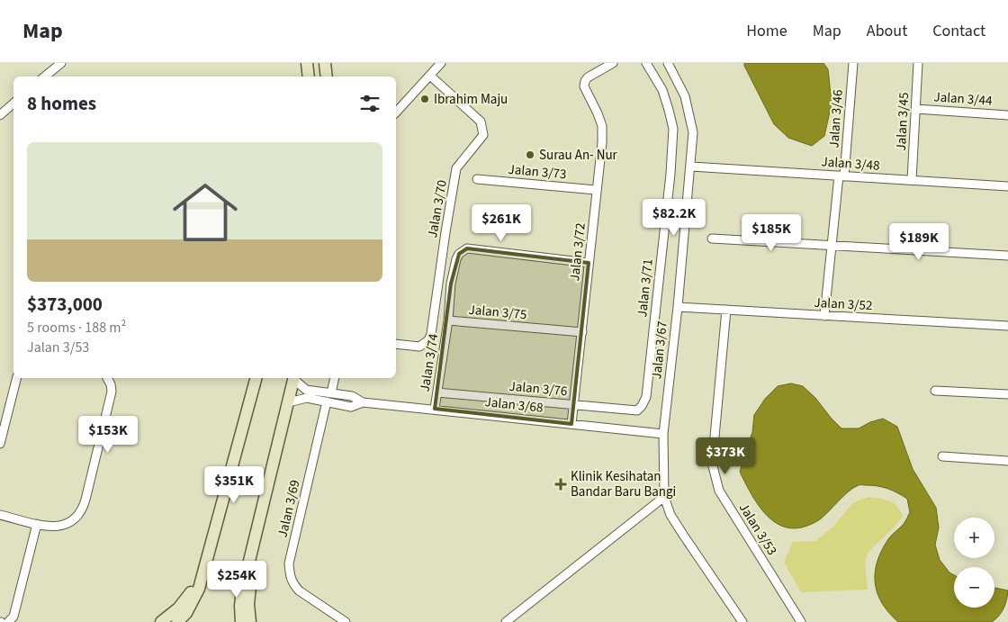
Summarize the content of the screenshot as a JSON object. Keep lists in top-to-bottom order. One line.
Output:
{"streets":{"street":["Jalan 3/44","Jalan 3/46","Jalan 3/45","Jalan 3/48","Jalan 3/73","Jalan 3/70","Jalan 3/72","Jalan 3/71","Jalan 3/52","Jalan 3/75","Jalan 3/67","Jalan 3/74","Jalan 3/76","Jalan 3/68","Jalan 3/69","Jalan 3/53"]},"crossings":[["Jalan 3/44","Jalan 3/45"],["Jalan 3/46","Jalan 3/48"],["Jalan 3/46","Jalan 3/52"],["Jalan 3/45","Jalan 3/48"],["Jalan 3/48","Jalan 3/67"],["Jalan 3/73","Jalan 3/72"],["Jalan 3/72","Jalan 3/75"],["Jalan 3/72","Jalan 3/76"],["Jalan 3/72","Jalan 3/68"],["Jalan 3/71","Jalan 3/76"],["Jalan 3/52","Jalan 3/67"],["Jalan 3/52","Jalan 3/53"],["Jalan 3/75","Jalan 3/74"],["Jalan 3/67","Jalan 3/68"],["Jalan 3/74","Jalan 3/76"],["Jalan 3/74","Jalan 3/68"],["Jalan 3/68","Jalan 3/69"]],"places":{"other":["Ibrahim Maju","Surau An- Nur"],"health":["Klinik Kesihatan Bandar Baru Bangi"]},"page":{"header":"Map","nav":["Home","Map","About","Contact"],"heading":"8 homes","list":[{"name":"$373,000","note":"5 rooms · 188 m² · Jalan 3/53"}],"price":["$82.2K","$261K","$185K","$189K","$153K","$373K","$351K","$254K"],"map_buttons":["+","−"]}}
